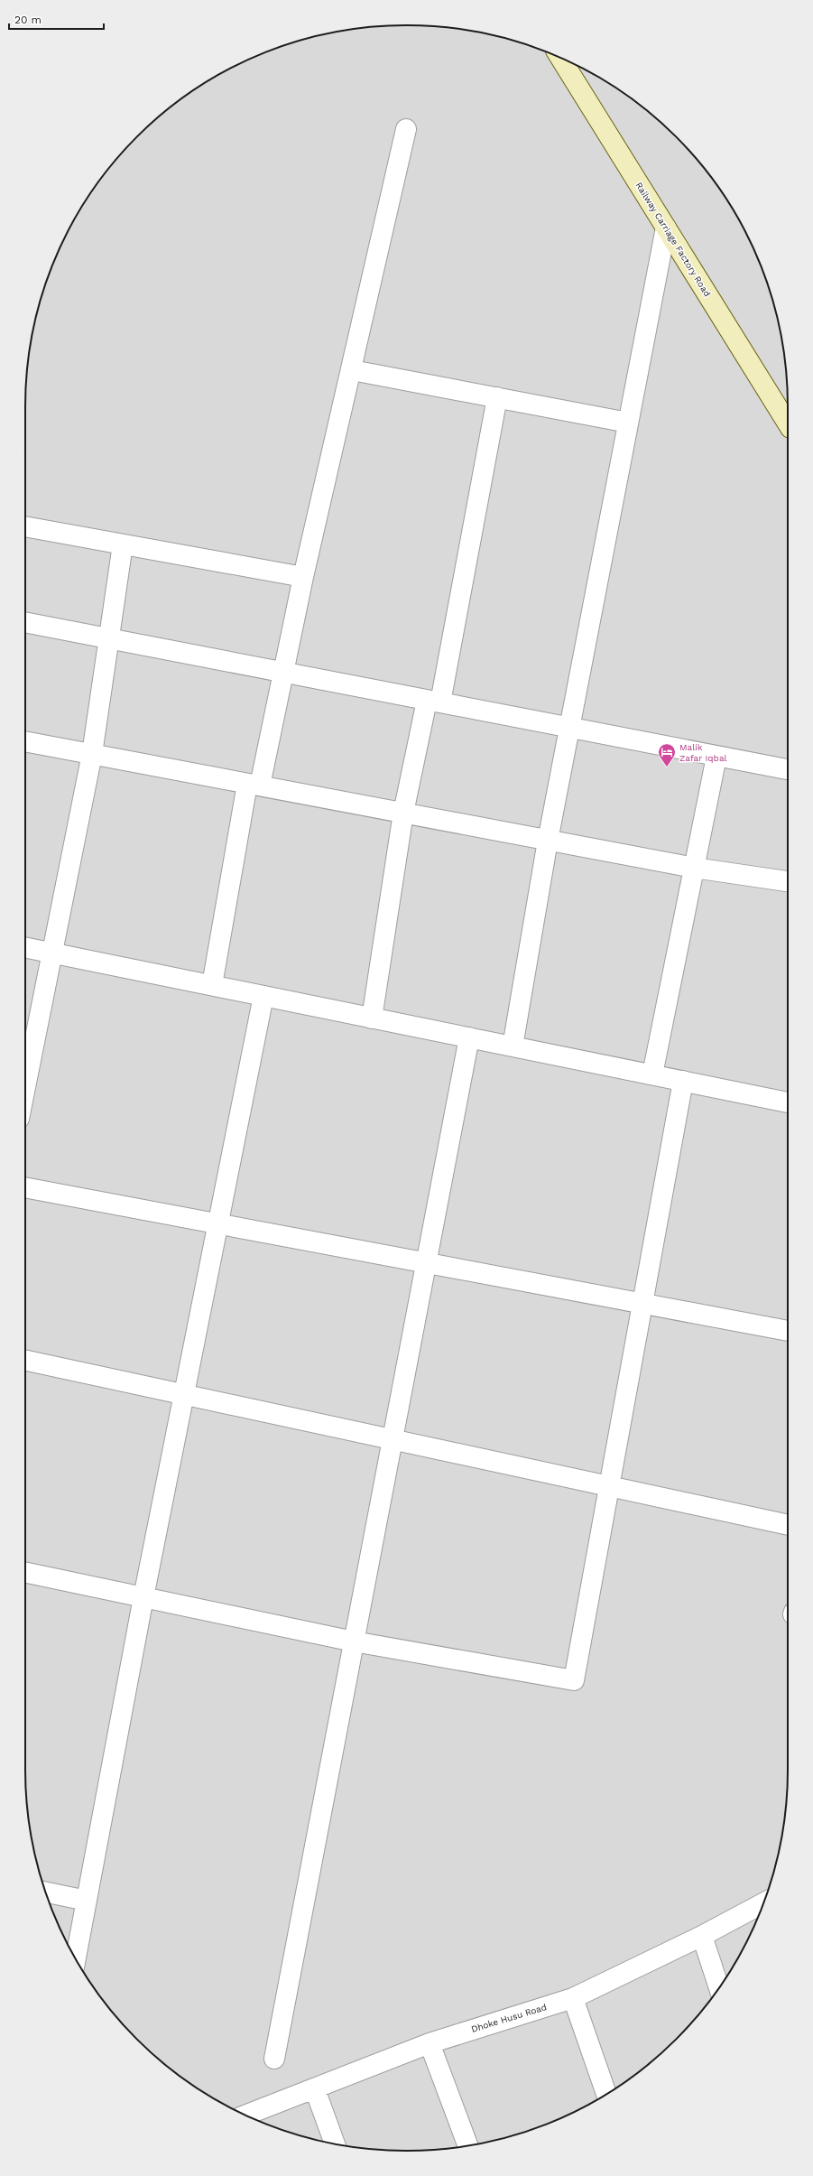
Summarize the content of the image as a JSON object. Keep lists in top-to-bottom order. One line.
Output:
{"streets":{"main road":["Railway Carriage Factory Road"],"street":["Dhoke Husu Road"]},"places":{"hotel":["Malik Zafar Iqbal"]},"scale_bar":"20 m"}
